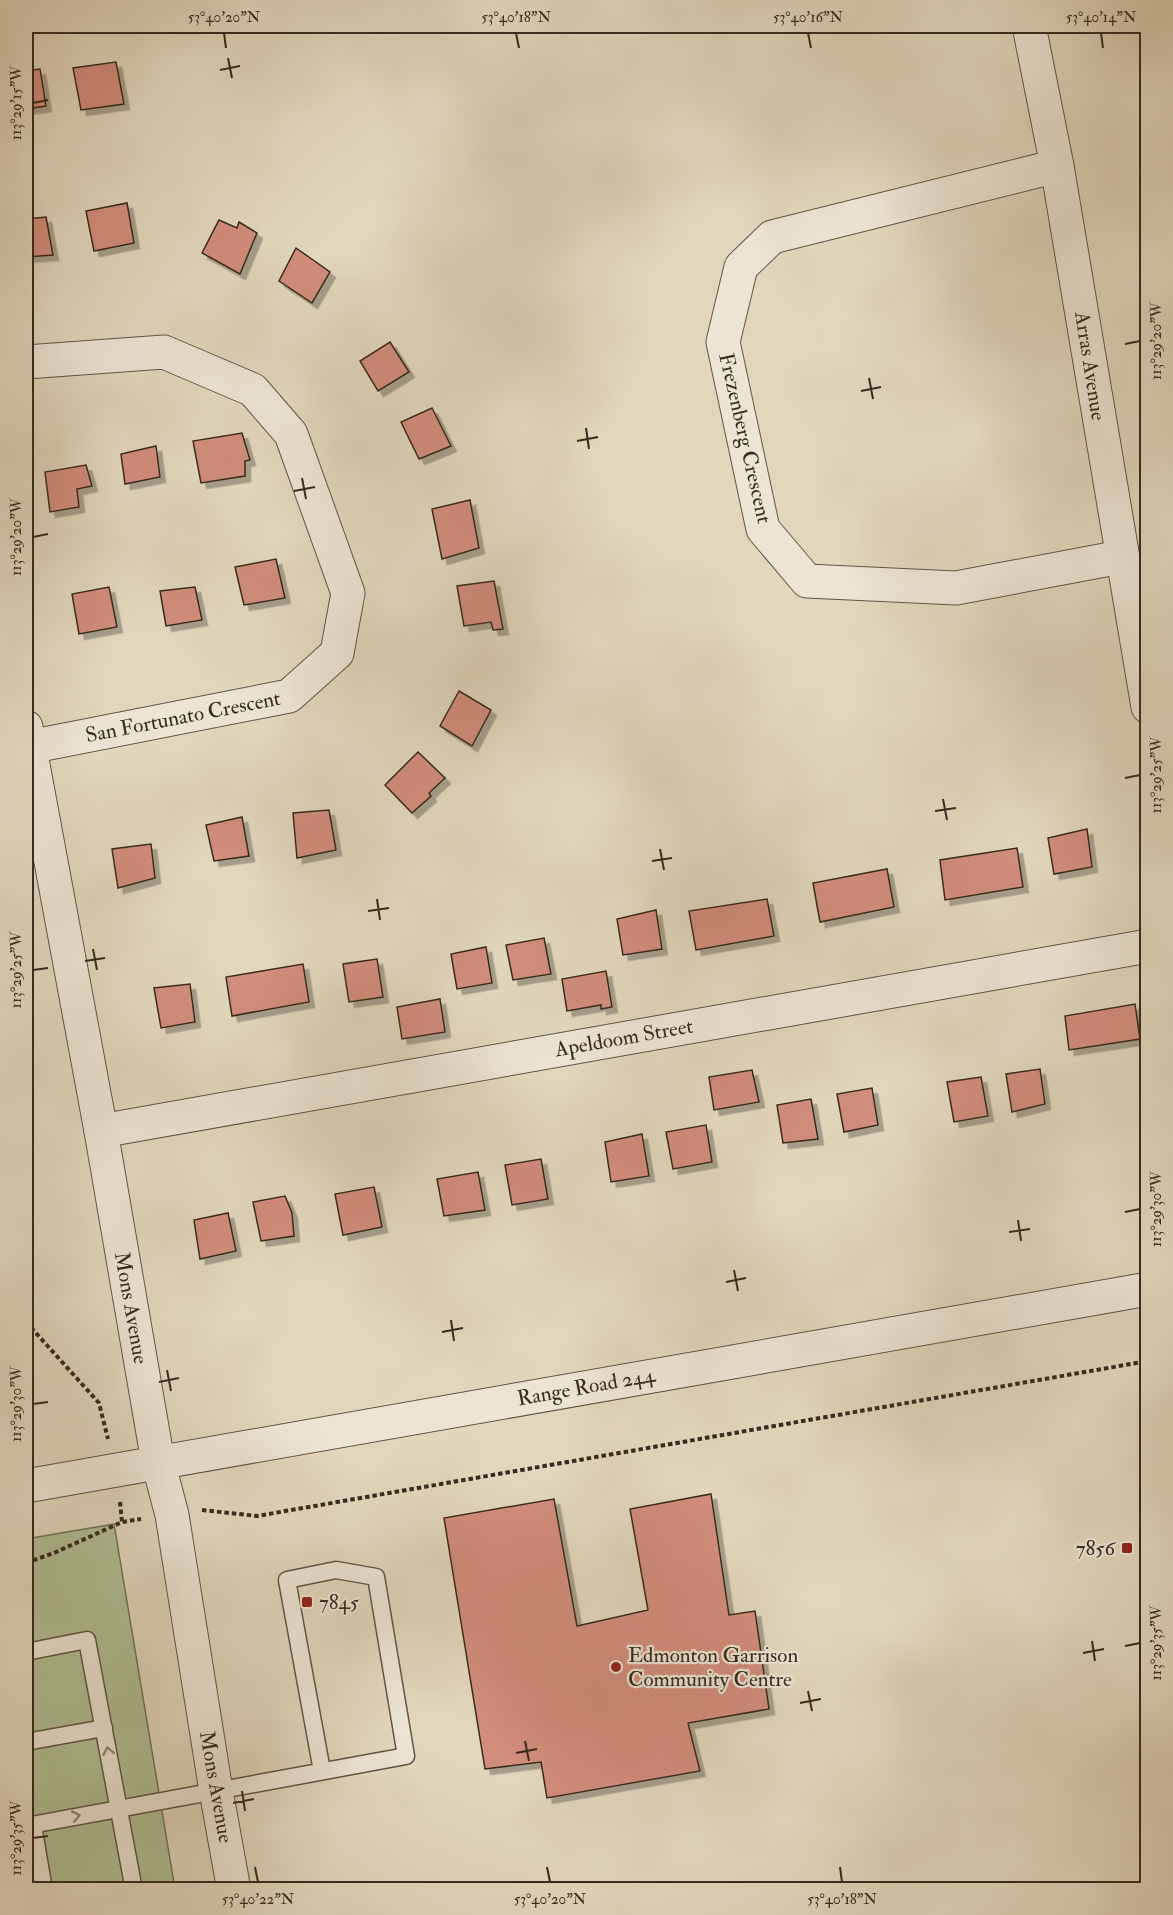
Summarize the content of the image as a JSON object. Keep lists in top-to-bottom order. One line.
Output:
{"streets":{"street":["Arras Avenue","Frezenberg Crescent","San Fortunato Crescent","Apeldoom Street","Mons Avenue","Range Road 244"]},"crossings":[["Arras Avenue","Frezenberg Crescent"],["San Fortunato Crescent","Mons Avenue"],["Apeldoom Street","Mons Avenue"],["Mons Avenue","Range Road 244"]],"places":{"transit":["7856","7845"],"other":["Edmonton Garrison Community Centre"]},"coordinates":["53°40'20\"N","53°40'18\"N","53°40'16\"N","53°40'14\"N","113°29'15\"W","113°29'20\"W","113°29'25\"W","113°29'30\"W","113°29'35\"W","53°40'22\"N"]}
